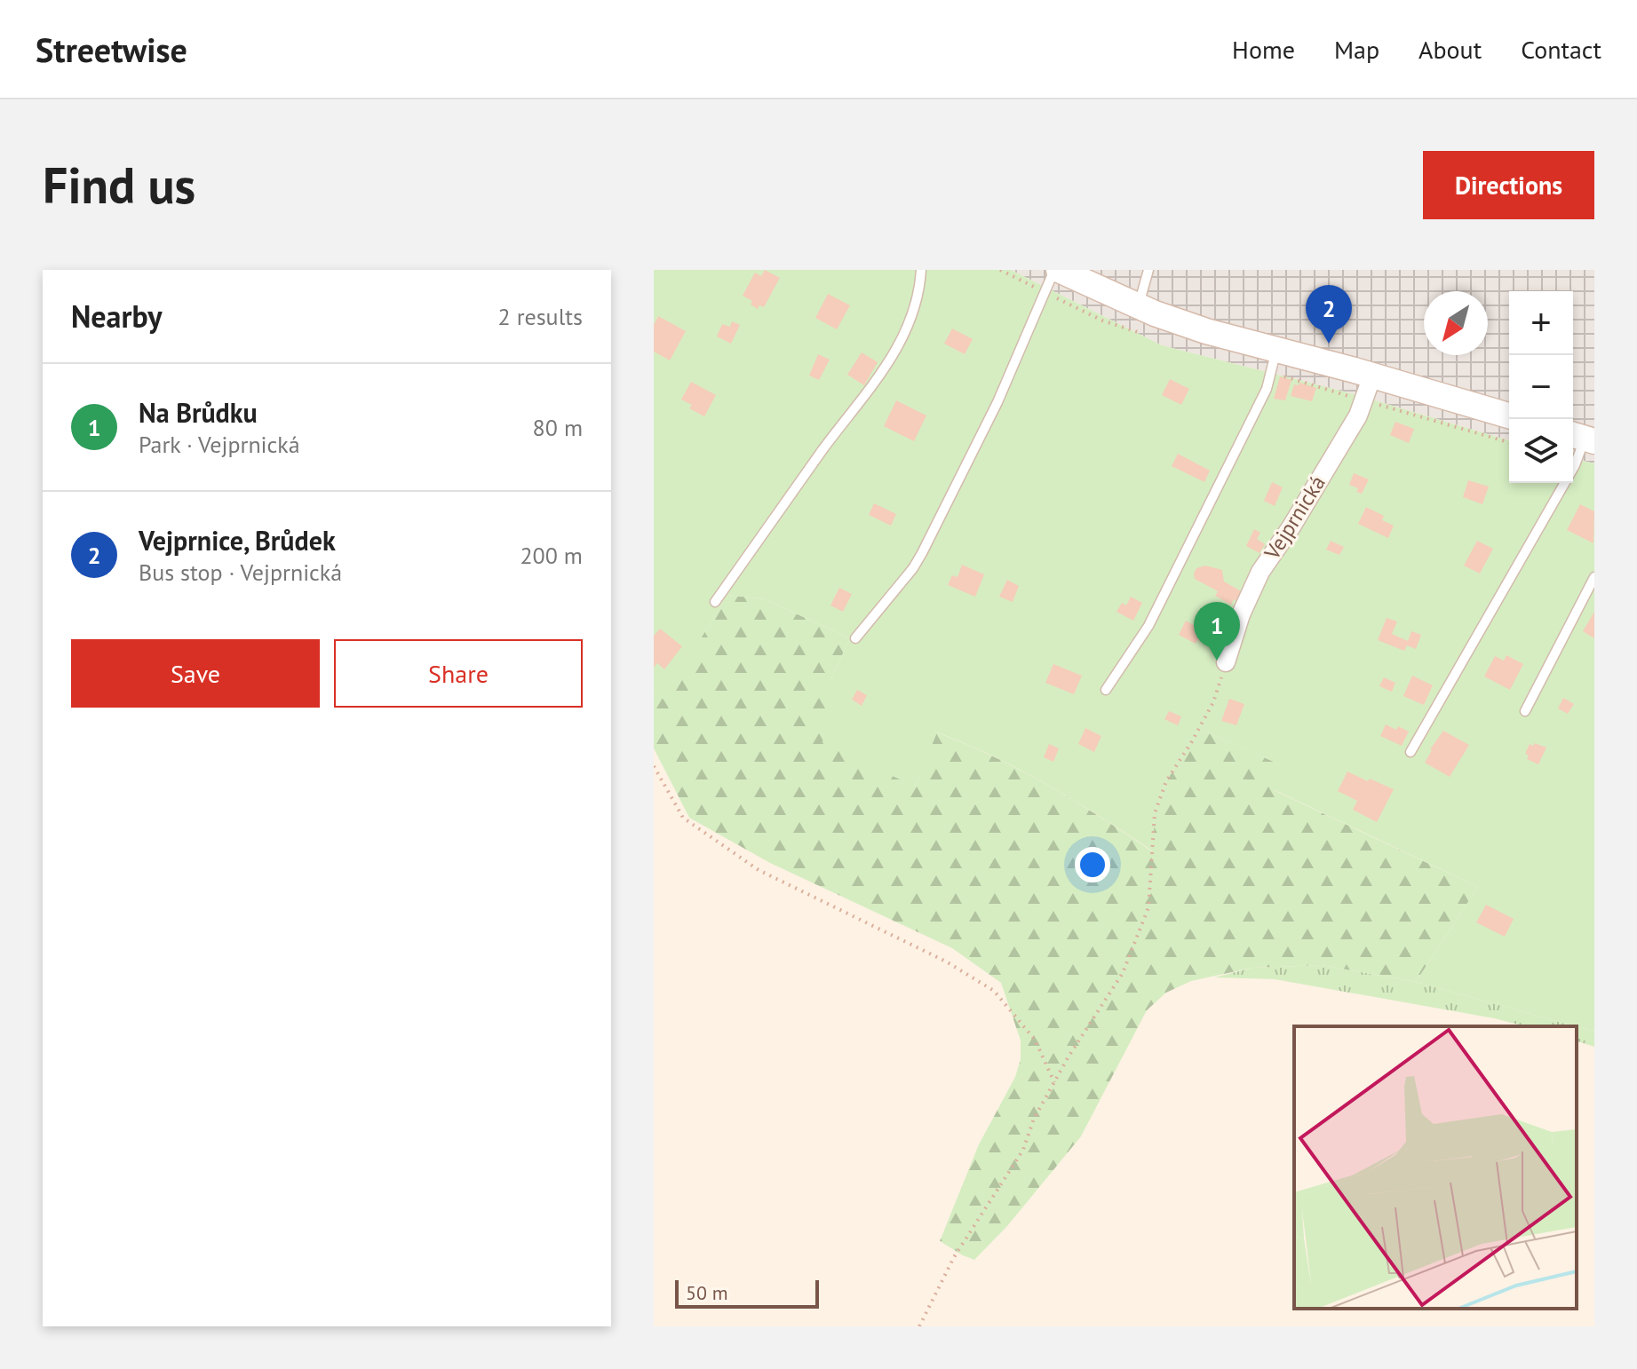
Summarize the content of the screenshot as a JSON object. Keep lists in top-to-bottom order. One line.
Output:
{"streets":{"street":["Vejprnická"]},"scale_bar":"50 m","north":"bottom left","page":{"header":"Streetwise","nav":["Home","Map","About","Contact"],"buttons":["Directions",["Save","Share"]],"title":"Find us","heading":["Nearby","2 results"],"pins":["2","1"],"map_buttons":["+","−"],"list":[{"mark":"1","name":"Na Brůdku","note":"Park · Vejprnická","value":"80 m"},{"mark":"2","name":"Vejprnice, Brůdek","note":"Bus stop · Vejprnická","value":"200 m"}],"scale":"50 m"}}
